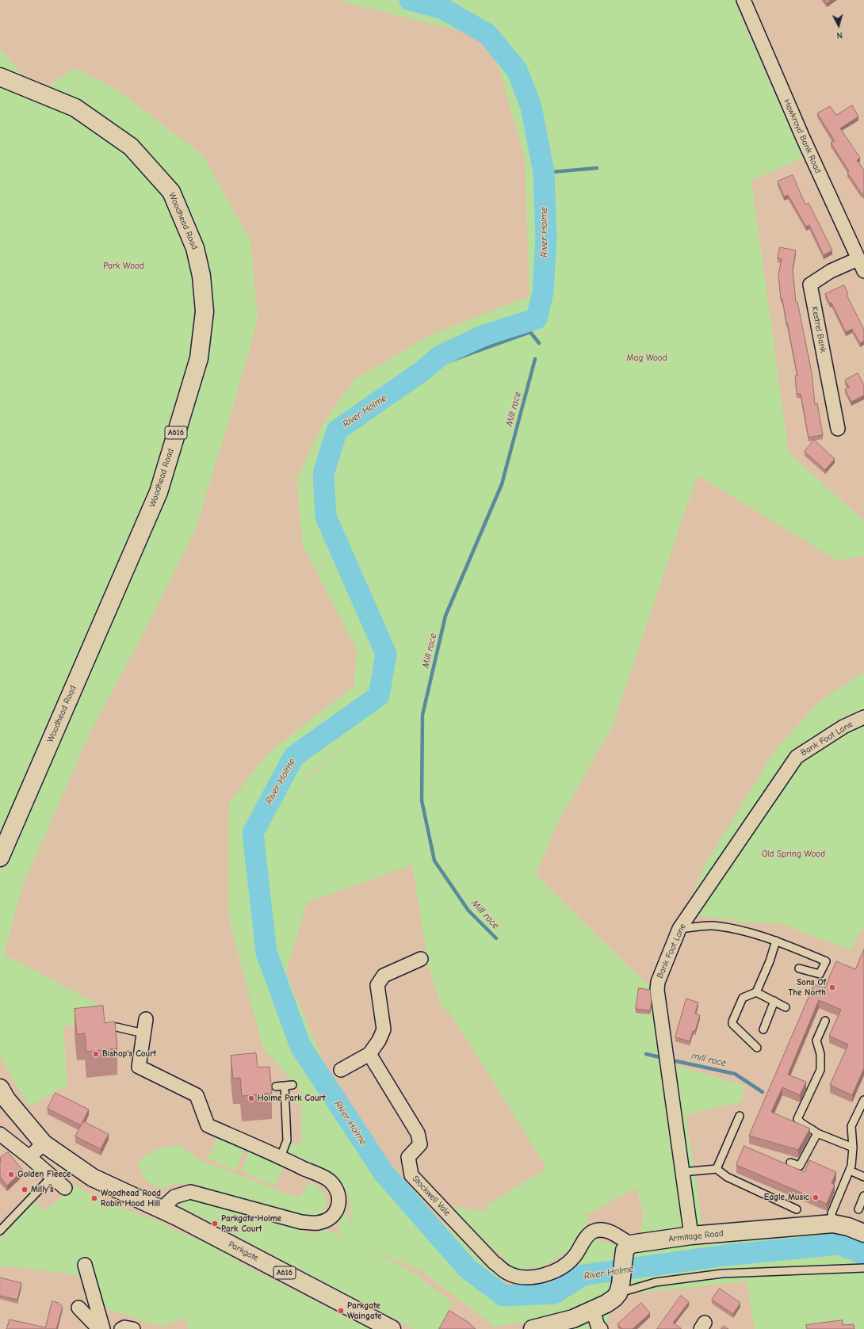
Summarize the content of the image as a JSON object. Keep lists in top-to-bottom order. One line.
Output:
{"streets":{"main road":["Woodhead Road","A616","Armitage Road","Parkgate"],"street":["Hawkroyd Bank Road","Kestrel Bank","Bank Foot Lane","Stockwell Vale"]},"crossings":[["Hawkroyd Bank Road","Kestrel Bank"],["A616","Parkgate"],["Bank Foot Lane","Armitage Road"],["Stockwell Vale","Armitage Road"]],"water":["River Holme","Mill race","mill race"],"parks":["Park Wood","Mag Wood","Old Spring Wood"],"places":["Sons Of The North","Bishop's Court","Holme Park Court","Golden Fleece","Milly's","Eagle Music","Woodhead Road Robin Hood Hill","Parkgate Holme Park Court","Parkgate Waingate"],"north":"bottom"}
